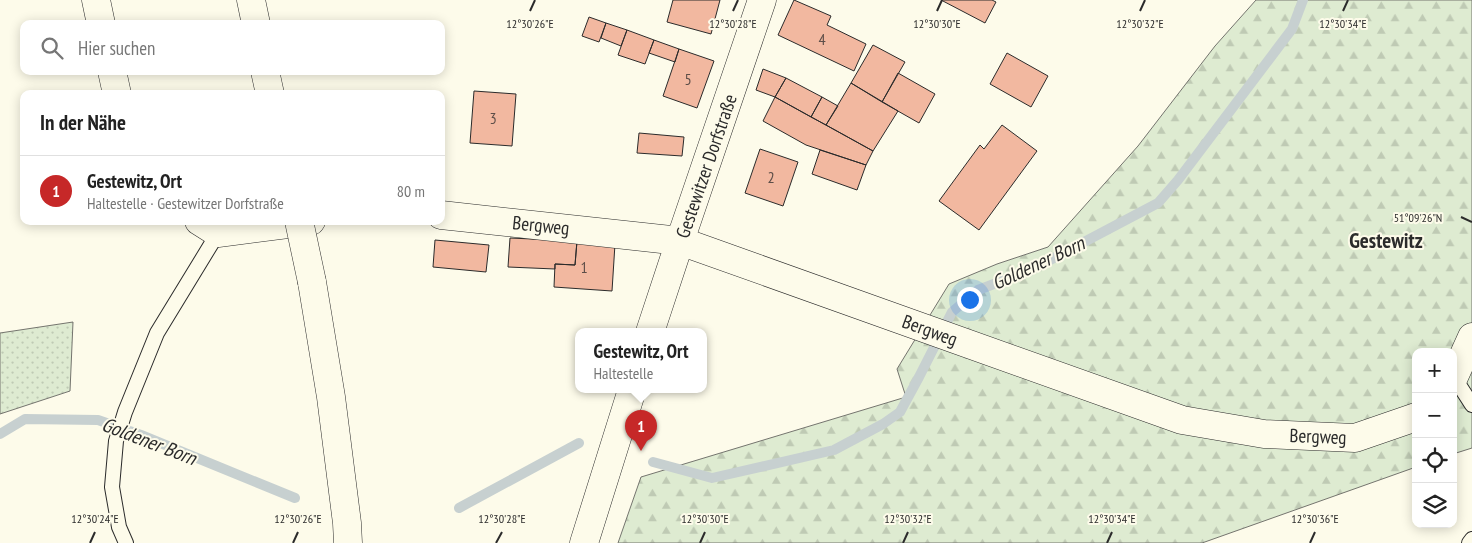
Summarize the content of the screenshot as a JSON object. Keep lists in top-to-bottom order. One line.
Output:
{"streets":{"street":["Gestewitzer Dorfstraße","Bergweg"]},"crossings":[["Gestewitzer Dorfstraße","Bergweg"]],"districts":["Gestewitz"],"water":["Goldener Born"],"house_numbers":["4","5","3","2","1"],"page":{"search":"Hier suchen","heading":"In der Nähe","list":[{"mark":"1","name":"Gestewitz, Ort","note":"Haltestelle · Gestewitzer Dorfstraße","value":"80 m"}],"popup":["Gestewitz, Ort","Haltestelle"],"map_buttons":["+","−"],"pins":"1"},"coordinates":["12°30'26\"E","12°30'28\"E","12°30'30\"E","12°30'32\"E","12°30'34\"E","51°09'26\"N","12°30'24\"E","12°30'36\"E"]}
